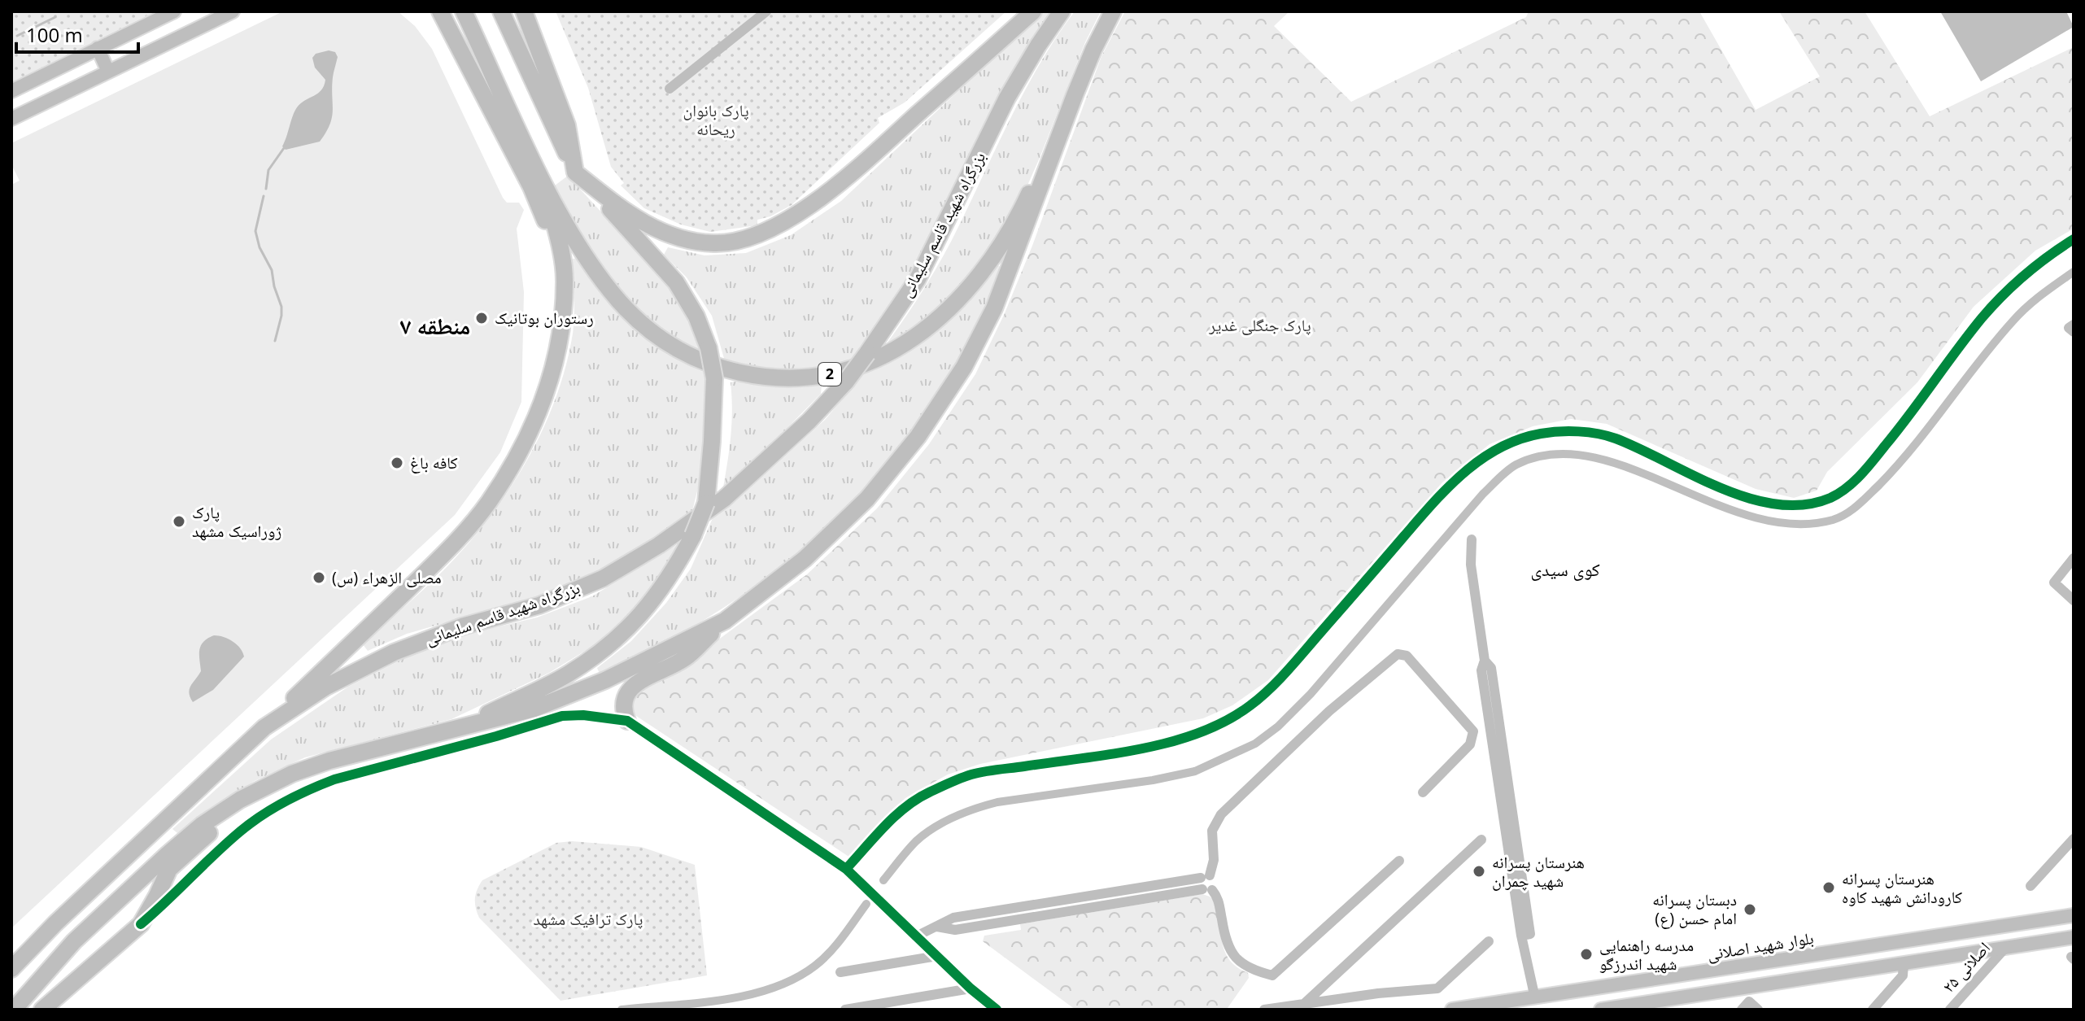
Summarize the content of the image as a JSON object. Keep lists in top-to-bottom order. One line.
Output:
{"streets":{"highway":["بزرگراه شهید قاسم سلیمانی","2"],"main road":["بلوار شهید اصلانی"],"street":["اصلانی ۲۵"]},"districts":["منطقه ۷","کوی سیدی"],"parks":["پارک بانوان ریحانه","پارک جنگلی غدیر","پارک ترافیک مشهد"],"places":["رستوران بوتانیک","کافه باغ","پارک ژوراسیک مشهد","مصلی الزهراء (س)","هنرستان پسرانه شهید چمران","هنرستان پسرانه کارودانش شهید کاوه","دبستان پسرانه امام حسن (ع)","مدرسه راهنمایی شهید اندرزگو"],"scale_bar":"100 m"}
